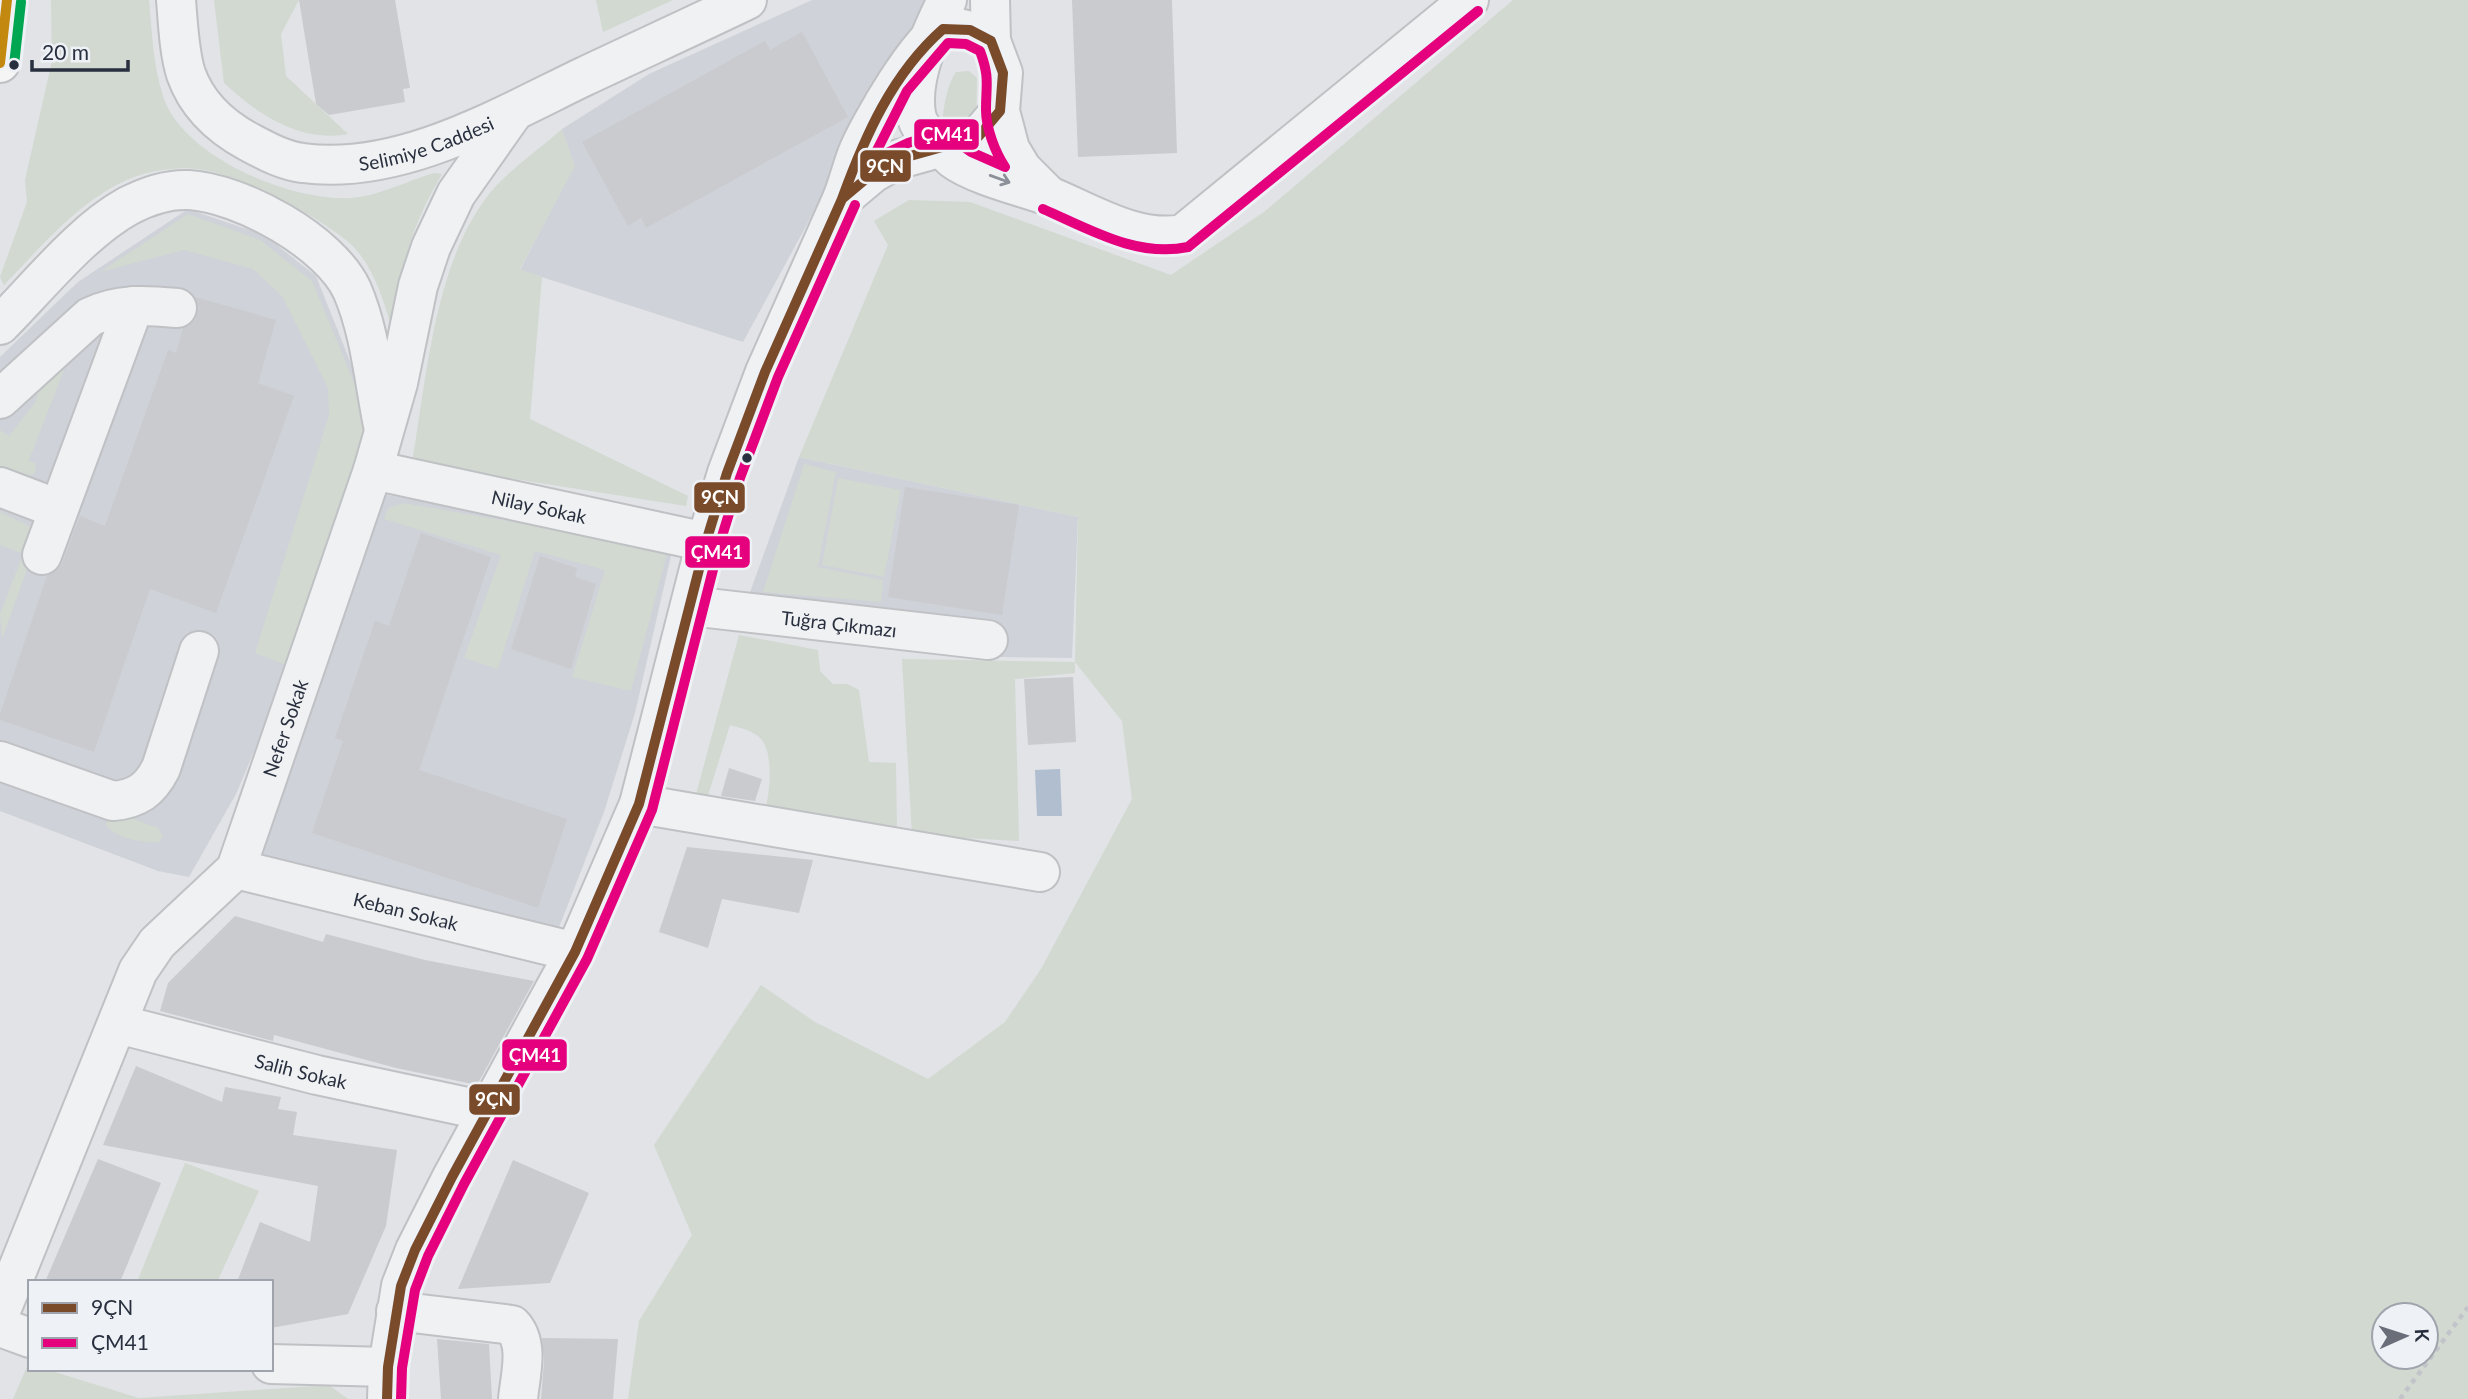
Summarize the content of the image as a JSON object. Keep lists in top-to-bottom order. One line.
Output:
{"streets":{"street":["Selimiye Caddesi","Nilay Sokak","Tuğra Çıkmazı","Nefer Sokak","Keban Sokak","Salih Sokak"]},"crossings":[["Selimiye Caddesi","Nefer Sokak"],["Nilay Sokak","Nefer Sokak"],["Nefer Sokak","Keban Sokak"],["Nefer Sokak","Salih Sokak"]],"lines":["transit line ÇM41","transit line 9ÇN"],"legend":["9ÇN","ÇM41"],"scale_bar":"20 m","north":"right"}
